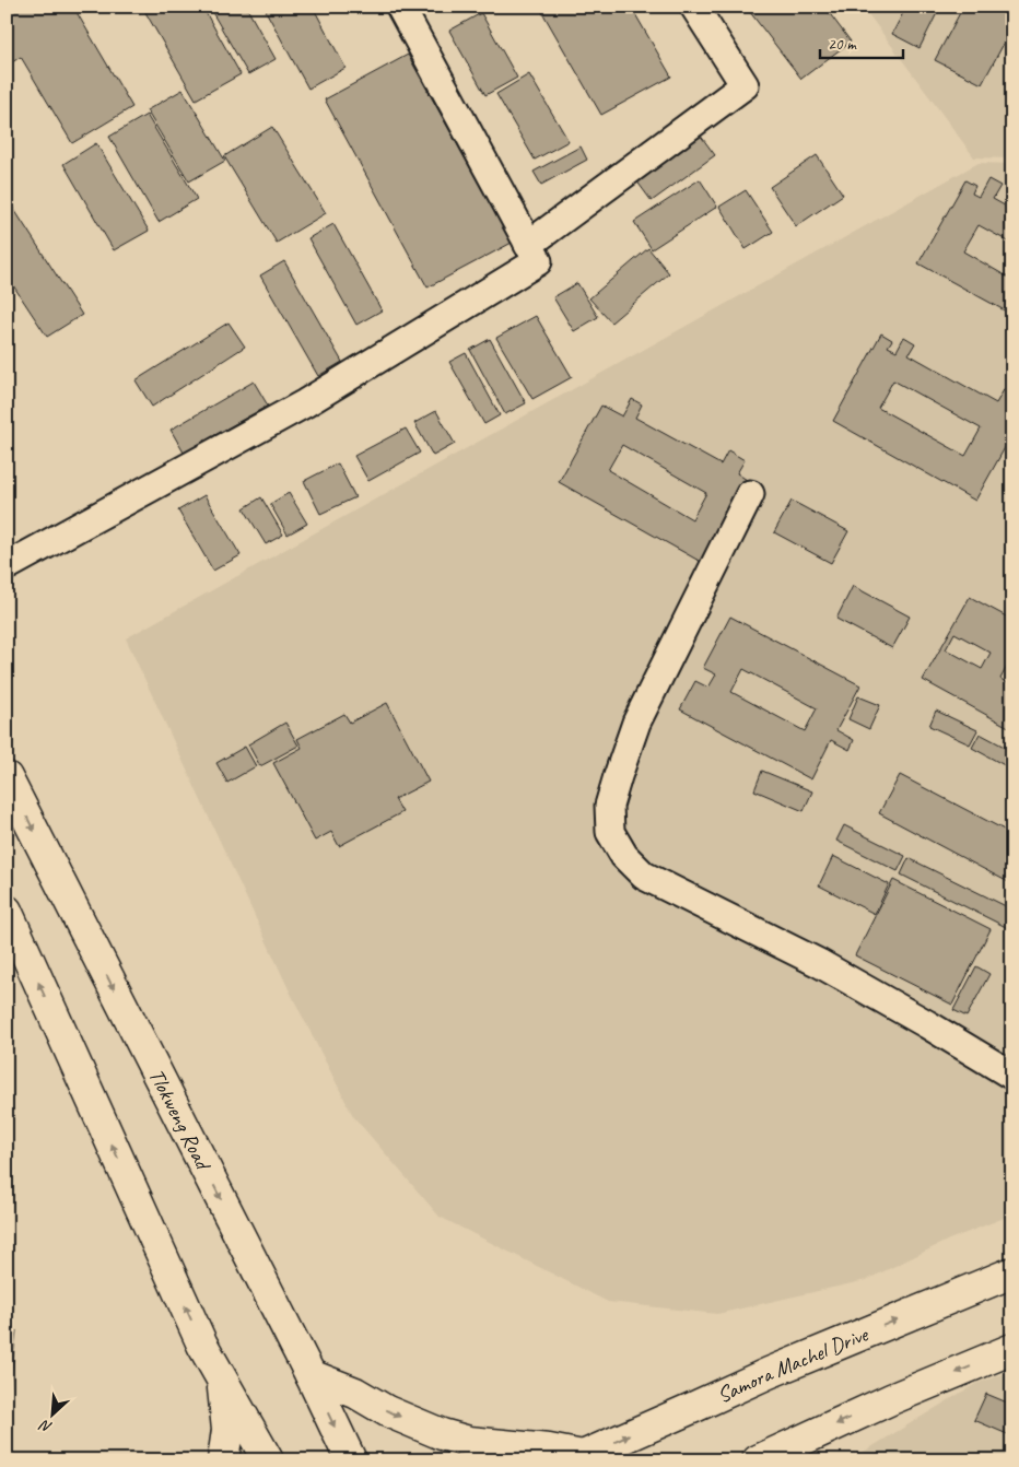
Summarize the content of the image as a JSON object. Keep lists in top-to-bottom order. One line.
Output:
{"streets":{"main road":["Tlokweng Road","Samora Machel Drive"]},"scale_bar":"20 m","north":"bottom left"}
